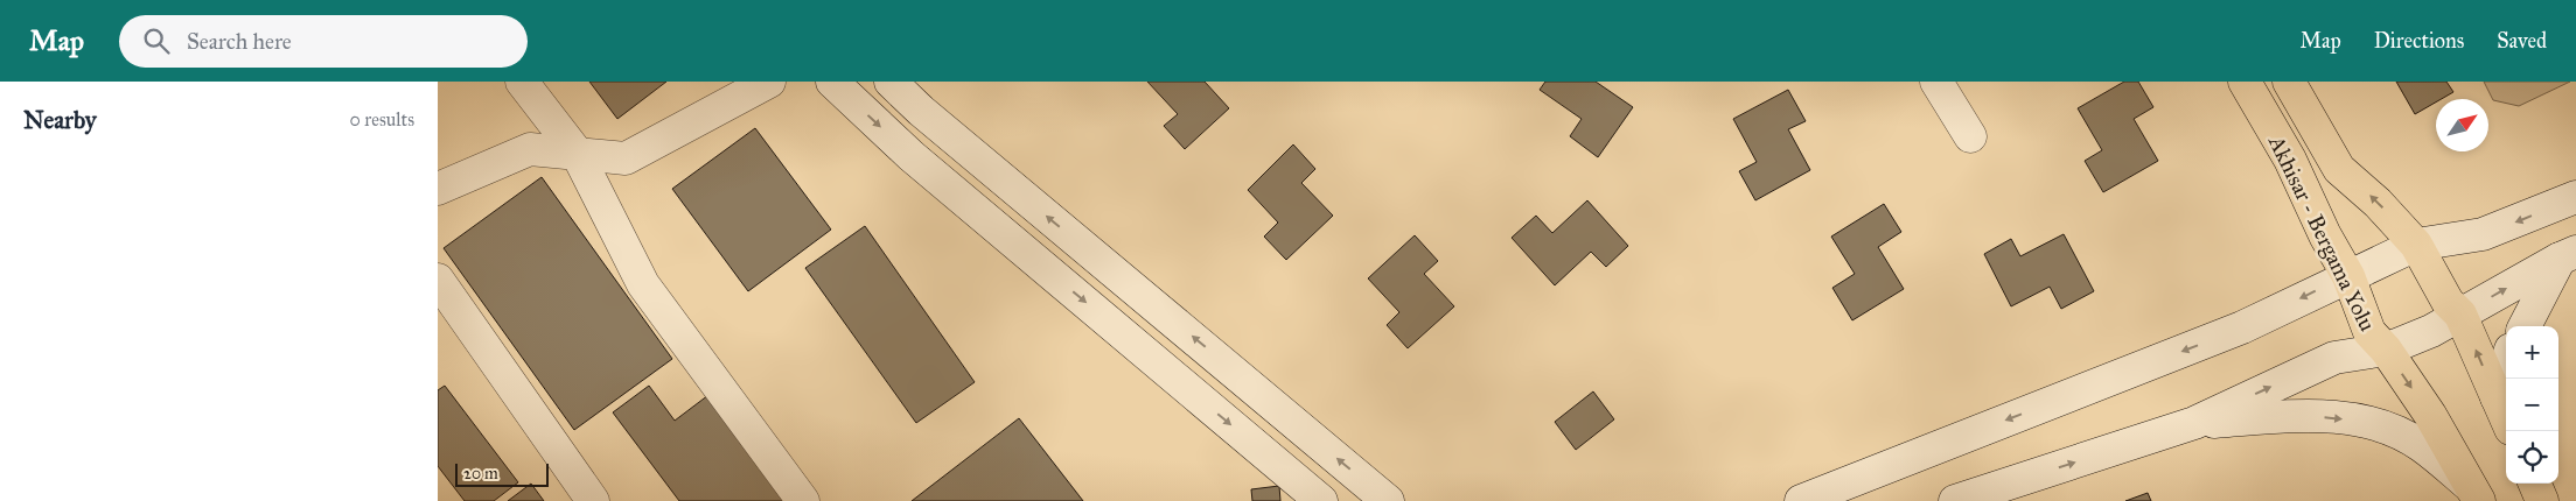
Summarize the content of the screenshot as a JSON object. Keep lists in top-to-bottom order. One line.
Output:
{"streets":{"main road":["Akhisar - Bergama Yolu"]},"scale_bar":"20 m","north":"top right","page":{"header":"Map","search":"Search here","nav":["Map","Directions","Saved"],"heading":["Nearby","0 results"],"map_buttons":["+","−"],"scale":"20 m"}}
